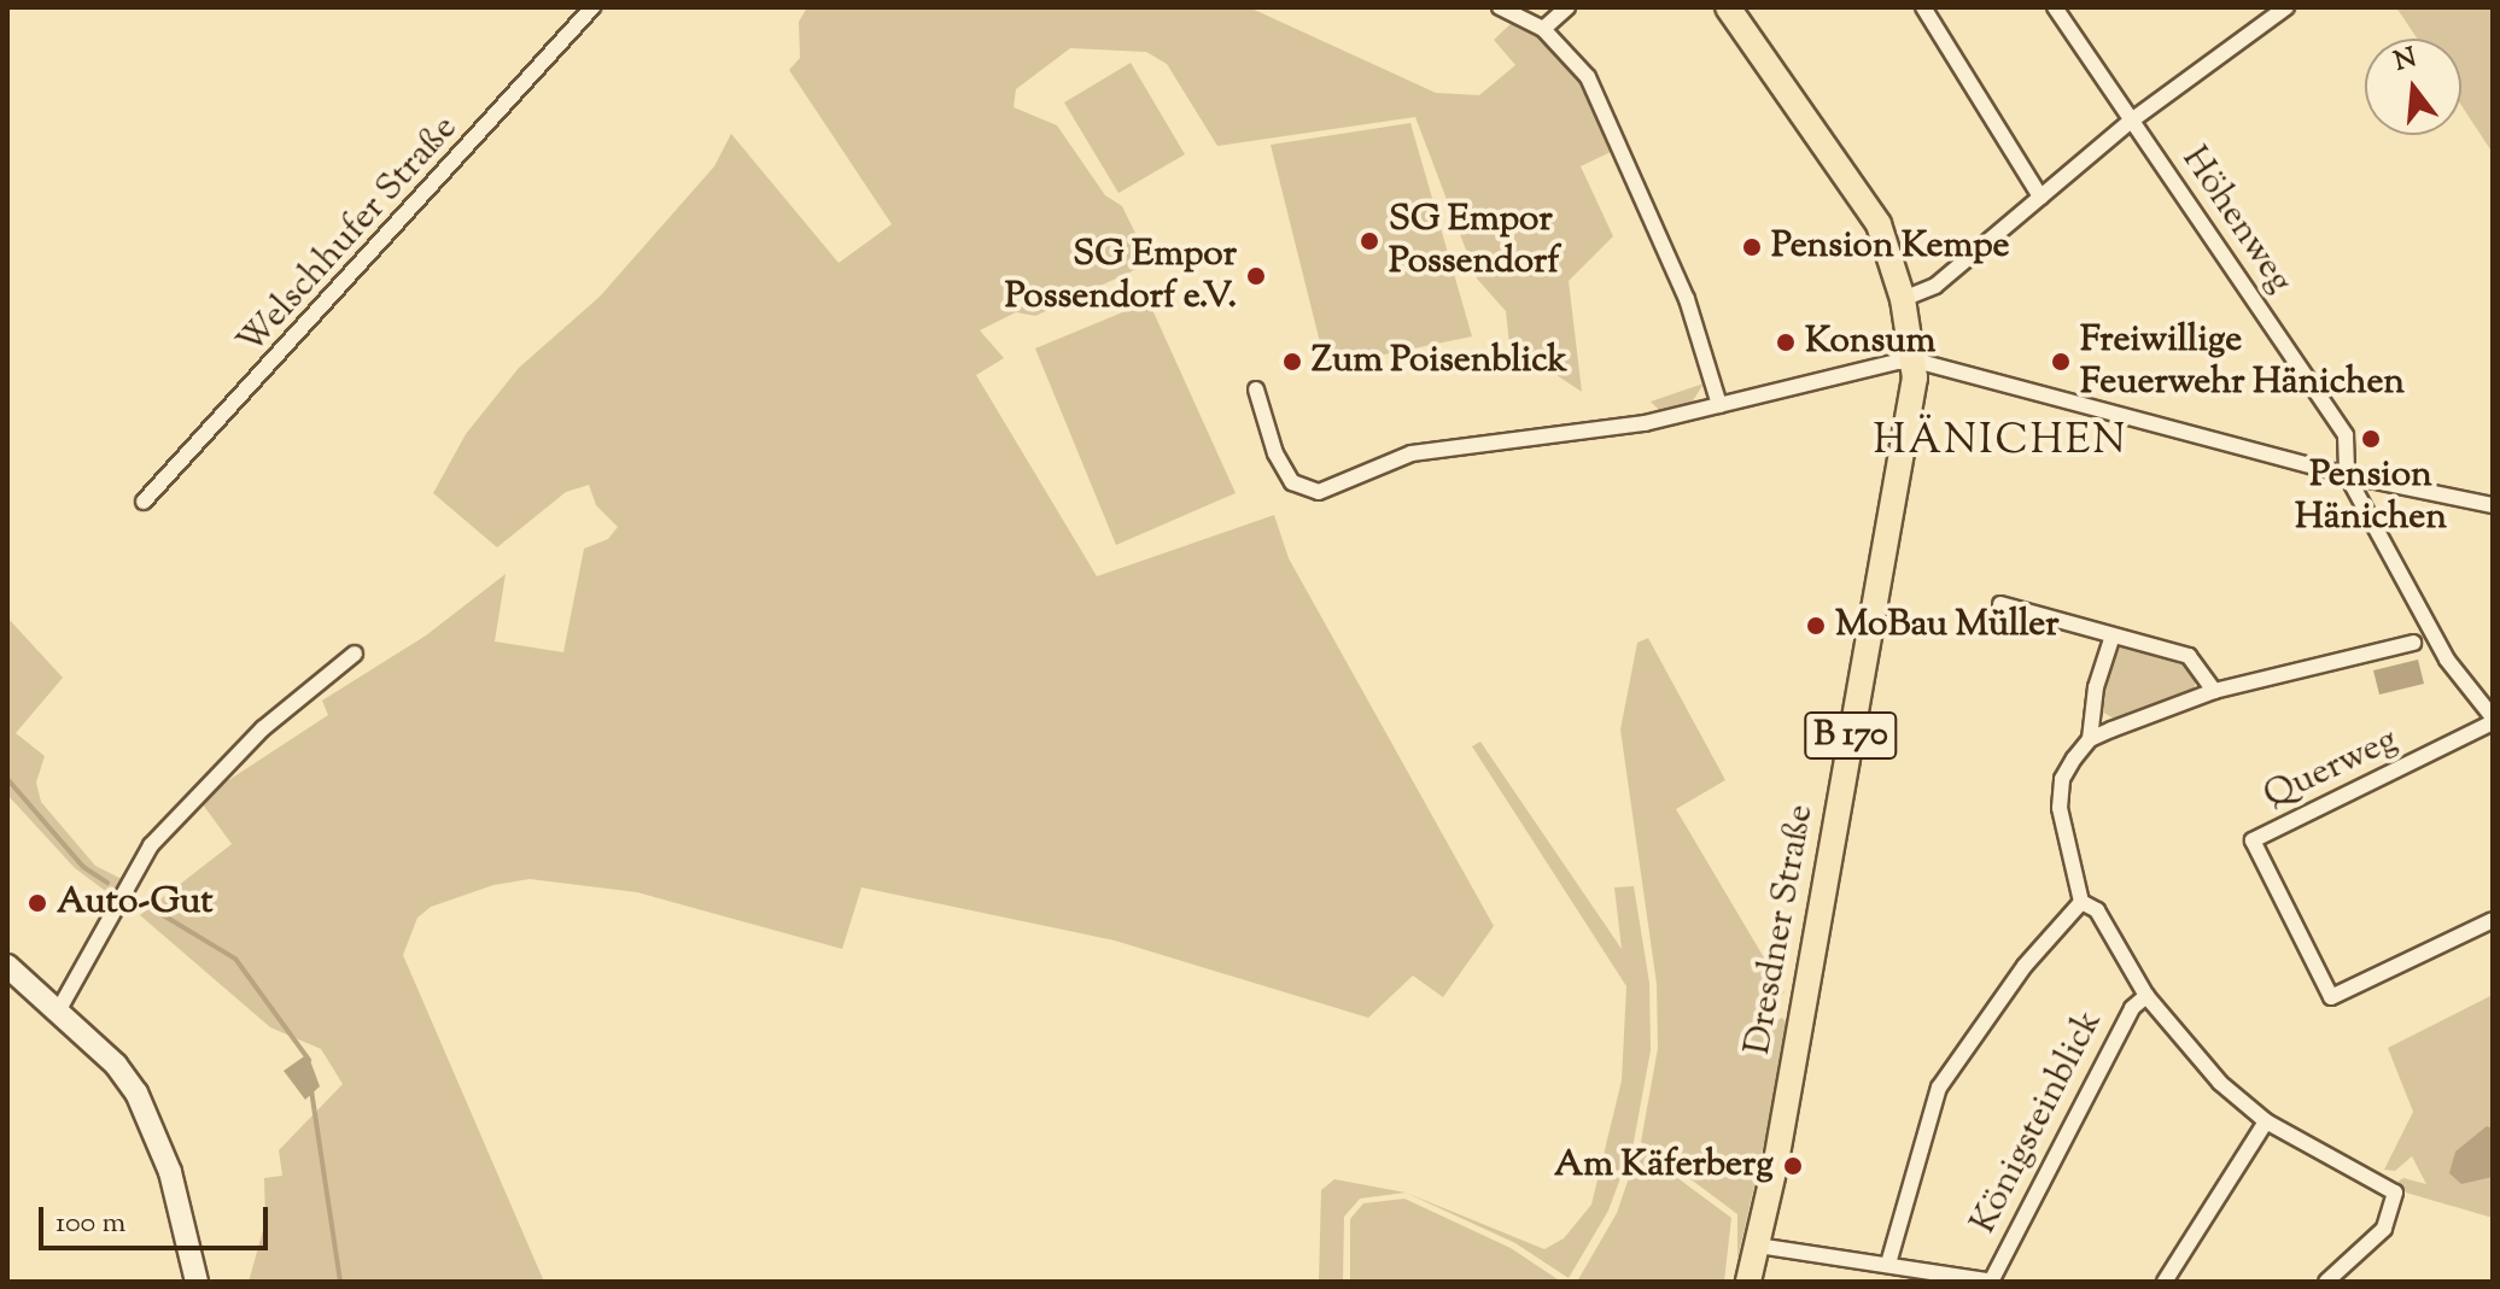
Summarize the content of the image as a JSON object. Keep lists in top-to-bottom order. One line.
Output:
{"streets":{"main road":["B 170","Dresdner Straße"],"street":["Höhenweg","Welschhufer Straße","Querweg","Königsteinblick"]},"crossings":[["Höhenweg","Querweg"]],"districts":["HÄNICHEN"],"places":["SG Empor Possendorf","Pension Kempe","SG Empor Possendorf e.V.","Konsum","Zum Poisenblick","Freiwillige Feuerwehr Hänichen","Pension Hänichen","MoBau Müller","Auto-Gut","Am Käferberg"],"scale_bar":"100 m","north":"top"}
